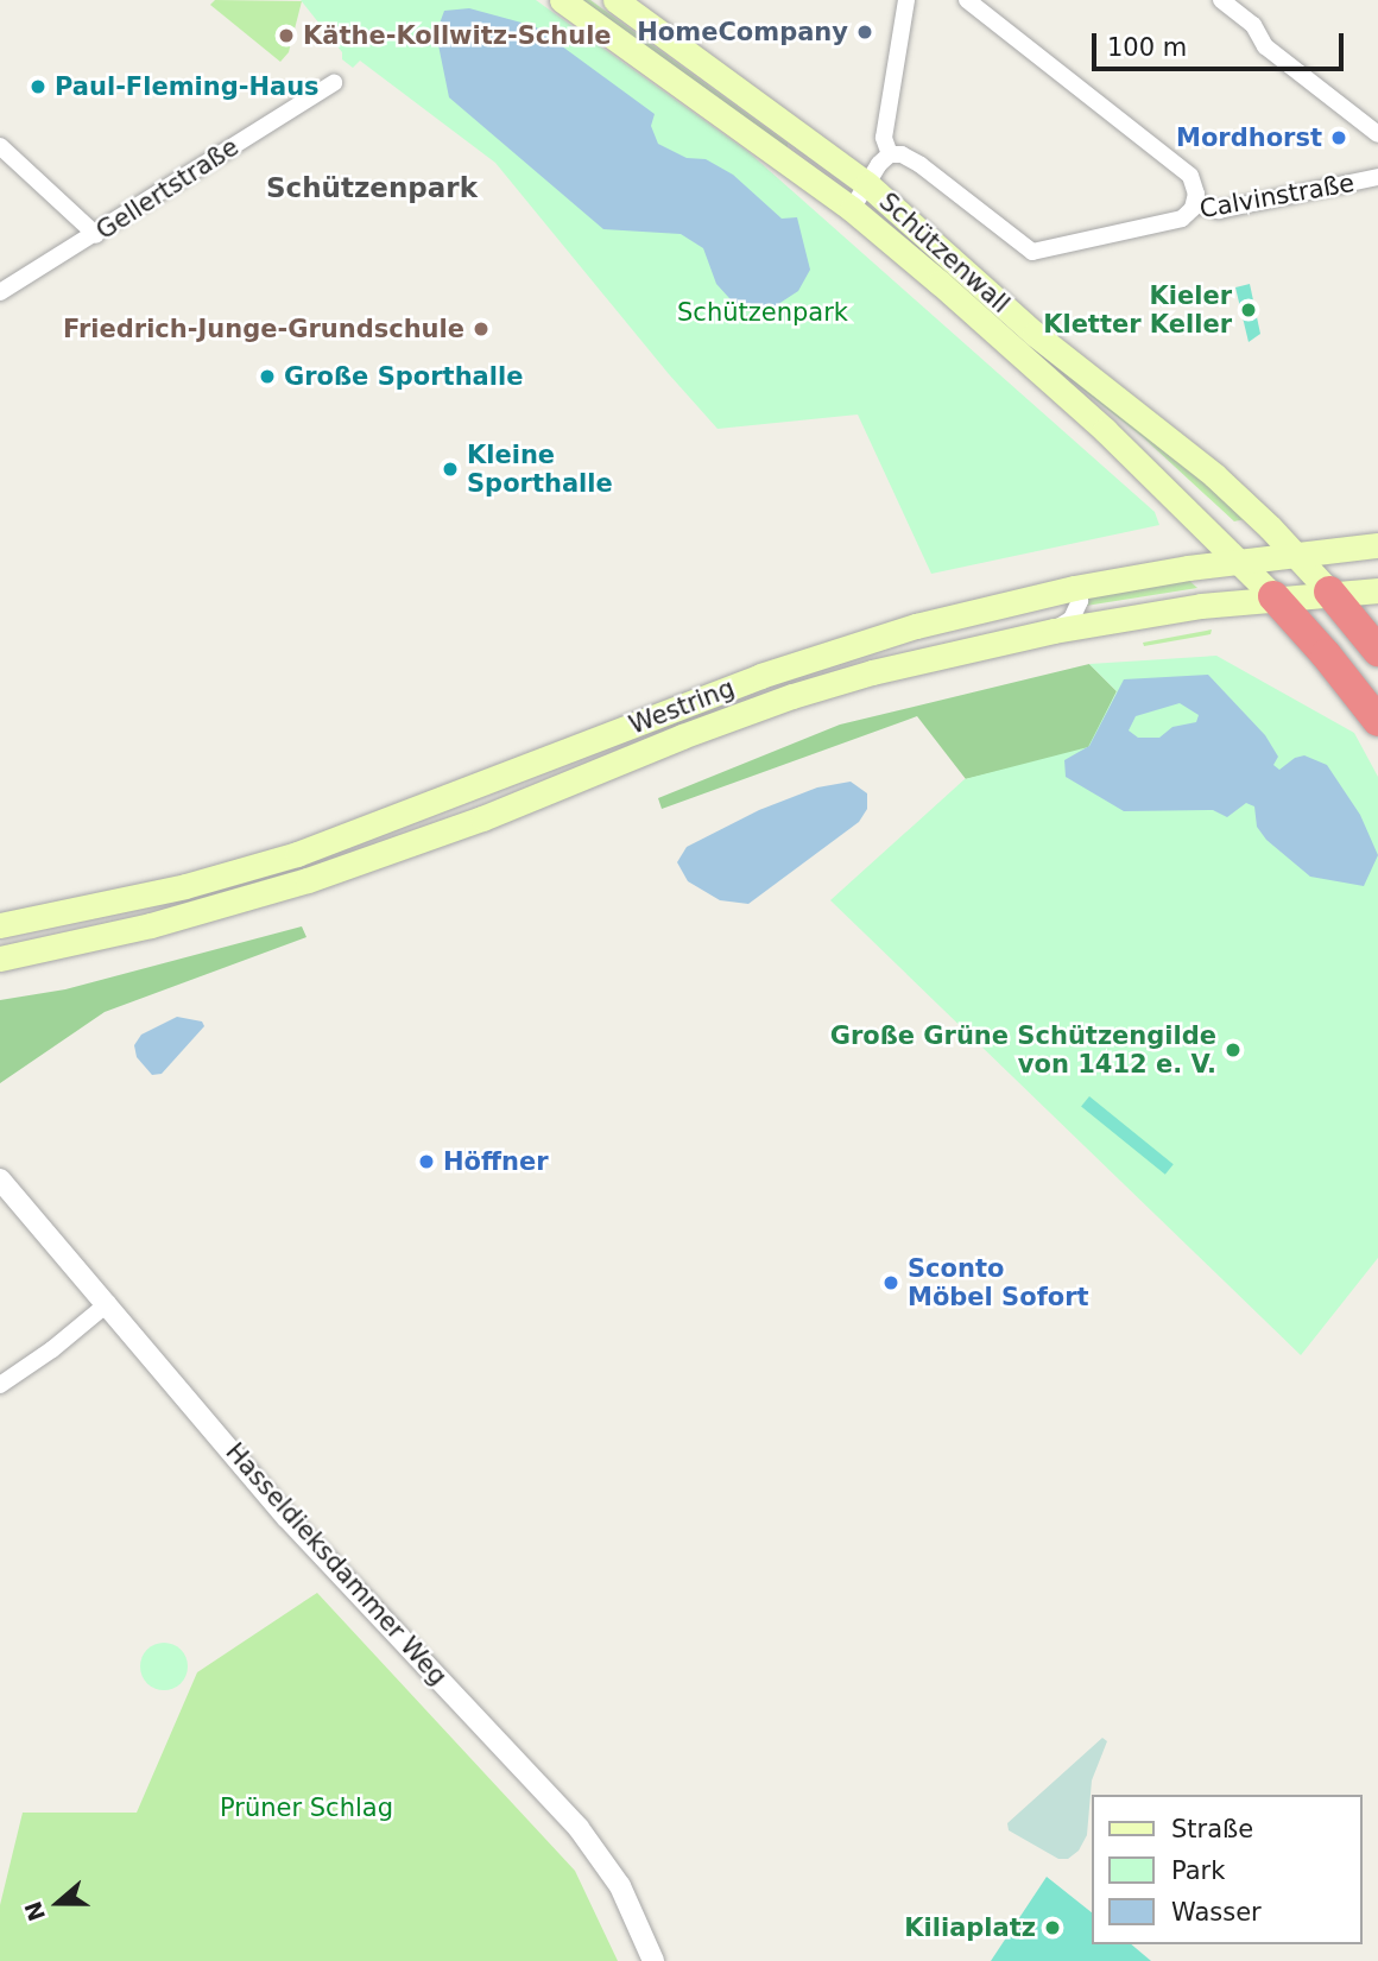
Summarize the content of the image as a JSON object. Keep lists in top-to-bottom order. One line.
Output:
{"streets":{"main road":["Schützenwall","Westring"],"street":["Gellertstraße","Calvinstraße","Hasseldieksdammer Weg"]},"crossings":[["Calvinstraße","Schützenwall"],["Schützenwall","Westring"]],"districts":["Schützenpark"],"parks":["Schützenpark","Prüner Schlag"],"places":["HomeCompany","Käthe-Kollwitz-Schule","Paul-Fleming-Haus","Mordhorst","Kieler Kletter Keller","Friedrich-Junge-Grundschule","Große Sporthalle","Kleine Sporthalle","Große Grüne Schützengilde von 1412 e. V.","Höffner","Sconto Möbel Sofort","Kiliaplatz"],"legend":["Straße","Park","Wasser"],"scale_bar":"100 m","north":"left"}
